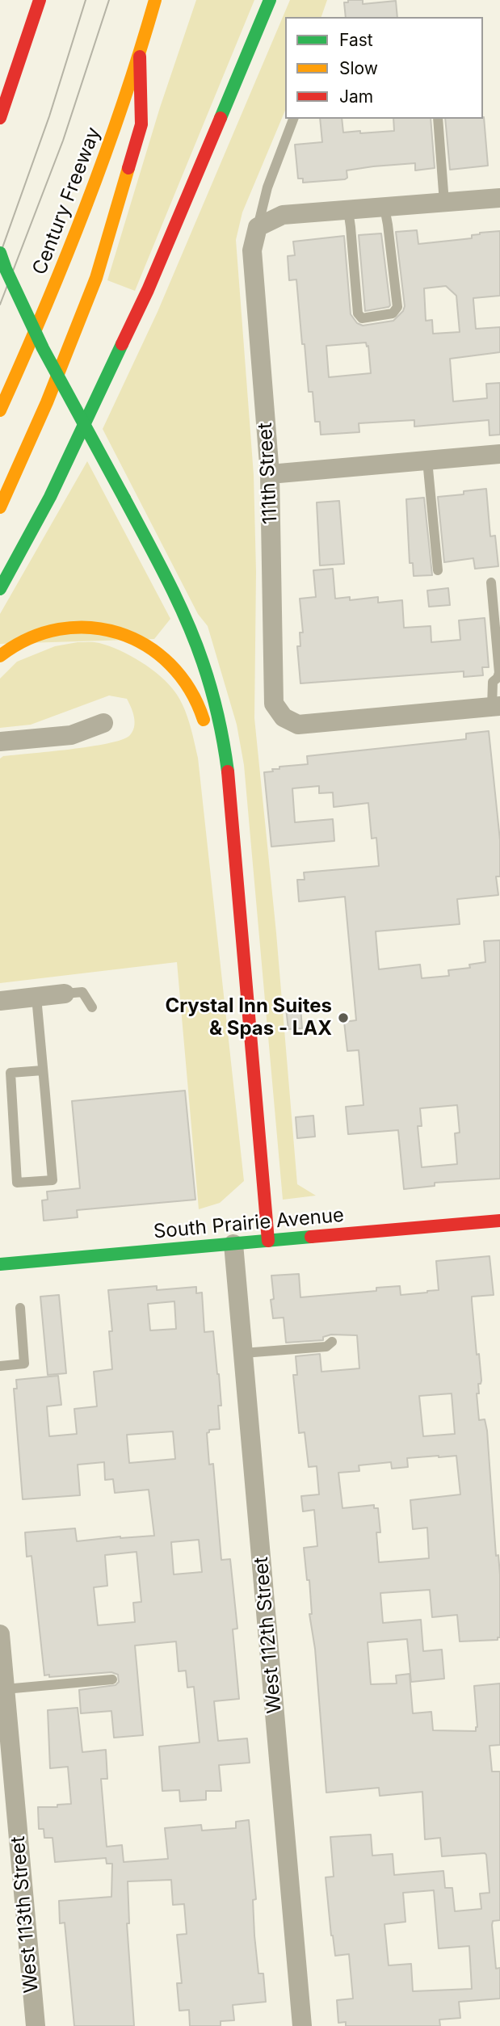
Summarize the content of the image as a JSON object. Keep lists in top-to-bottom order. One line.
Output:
{"streets":{"main road":["Century Freeway","South Prairie Avenue"],"street":["111th Street","West 112th Street","West 113th Street"]},"crossings":[["South Prairie Avenue","West 112th Street"]],"places":["Crystal Inn Suites & Spas - LAX"],"legend":["Fast","Slow","Jam"]}
